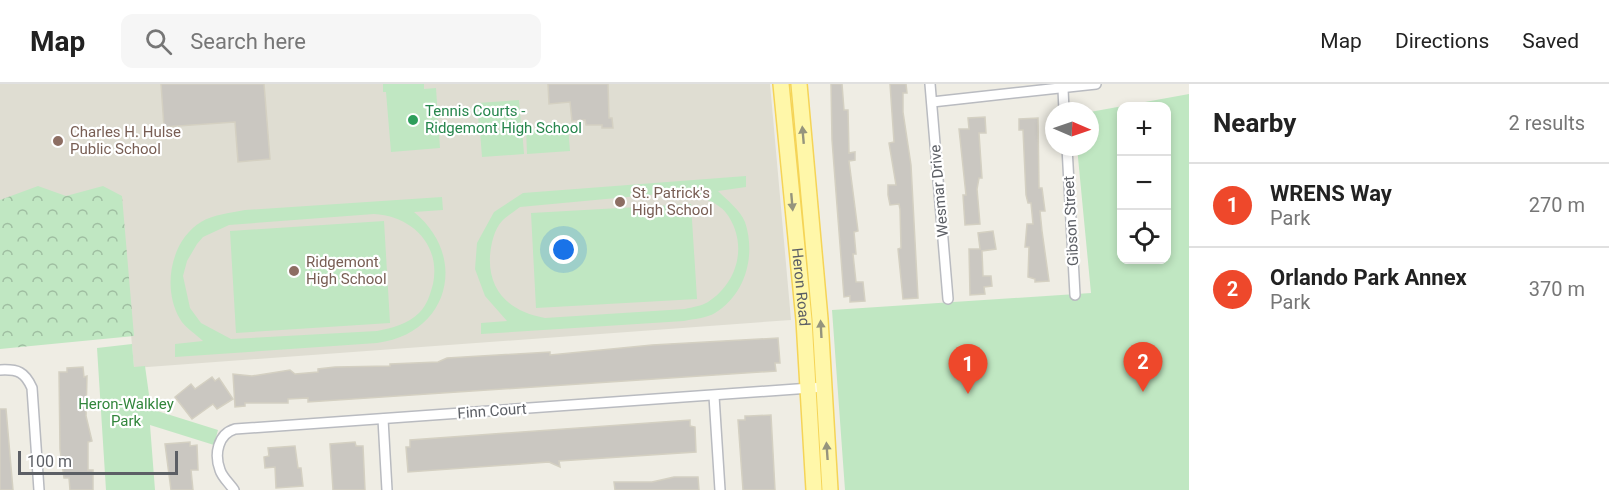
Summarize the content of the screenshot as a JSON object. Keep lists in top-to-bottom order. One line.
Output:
{"streets":{"main road":["Heron Road"],"street":["Wesmar Drive","Gibson Street","Finn Court"]},"crossings":[["Heron Road","Finn Court"]],"parks":["Heron-Walkley Park"],"places":["Tennis Courts - Ridgemont High School","Charles H. Hulse Public School","St. Patrick's High School","Ridgemont High School"],"scale_bar":"100 m","north":"right","page":{"header":"Map","search":"Search here","nav":["Map","Directions","Saved"],"heading":["Nearby","2 results"],"map_buttons":["+","−"],"list":[{"mark":"1","name":"WRENS Way","note":"Park","value":"270 m"},{"mark":"2","name":"Orlando Park Annex","note":"Park","value":"370 m"}],"pins":["2","1"],"scale":"100 m"}}
